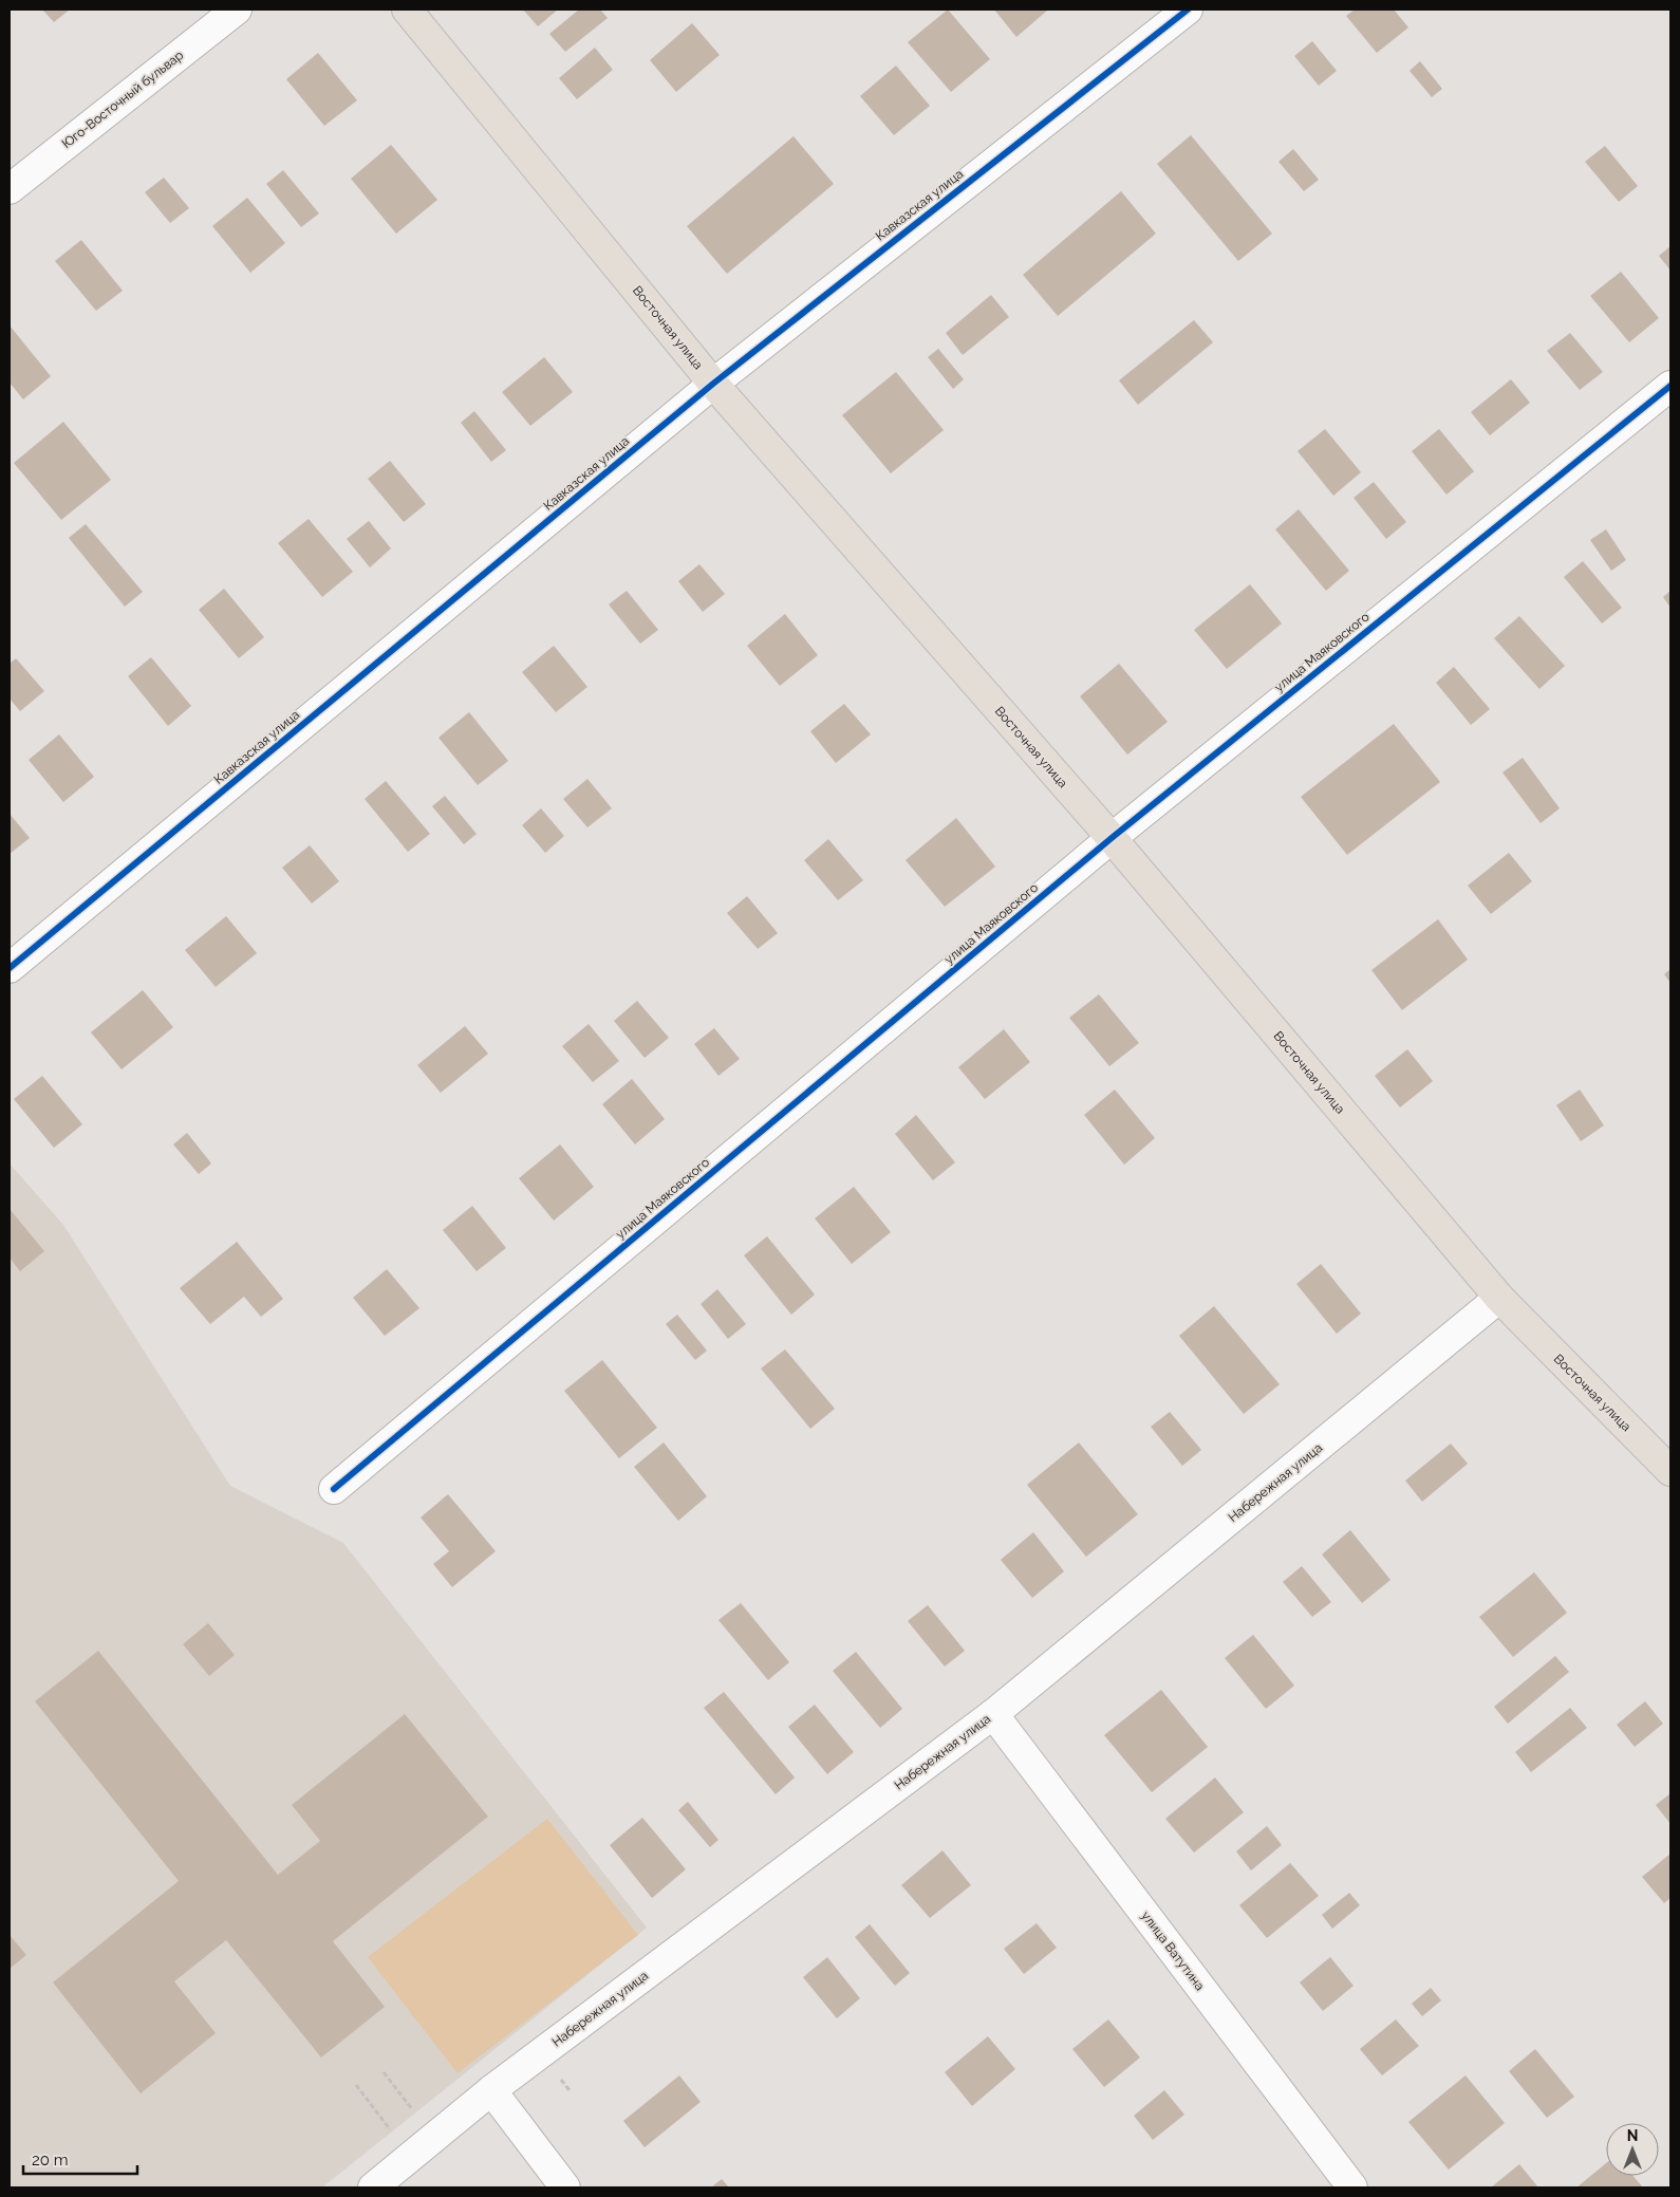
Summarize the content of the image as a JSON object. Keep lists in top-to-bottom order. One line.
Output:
{"streets":{"main road":["Восточная улица"],"street":["Юго-Восточный бульвар","Кавказская улица","улица Маяковского","Набережная улица","улица Ватутина"]},"crossings":[["Кавказская улица","Восточная улица"],["Восточная улица","улица Маяковского"],["Восточная улица","Набережная улица"],["Набережная улица","улица Ватутина"]],"scale_bar":"20 m","north":"top"}
